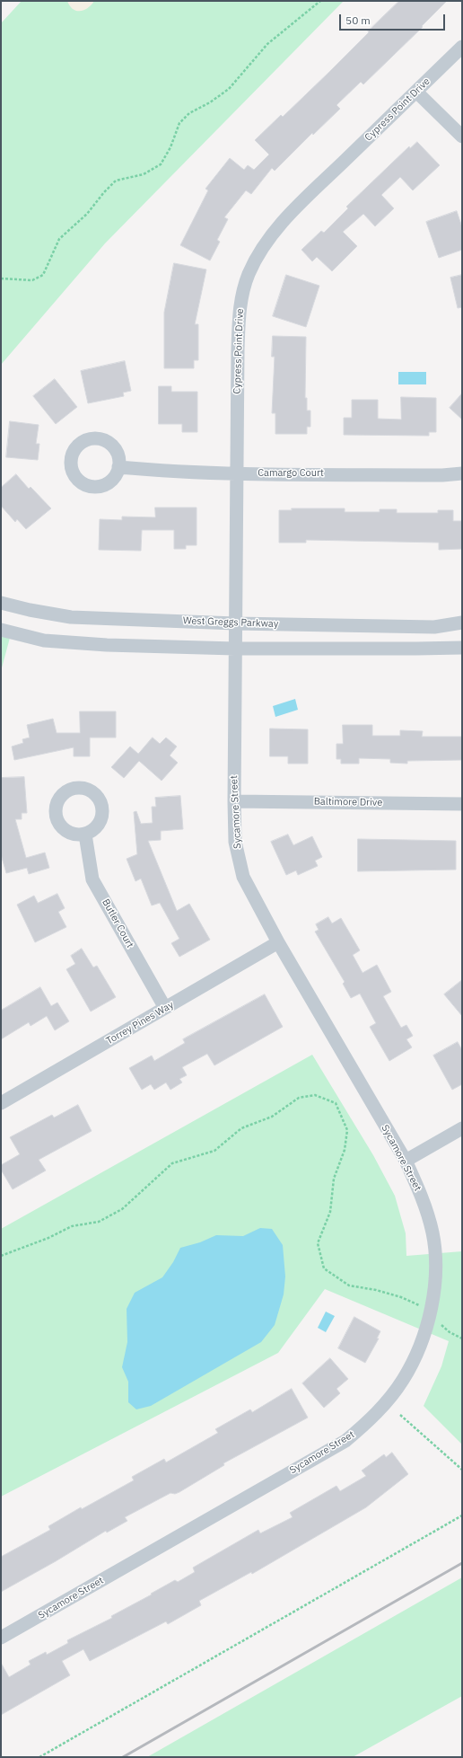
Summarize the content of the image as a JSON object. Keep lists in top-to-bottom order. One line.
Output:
{"streets":{"street":["Cypress Point Drive","Camargo Court","West Greggs Parkway","Baltimore Drive","Sycamore Street","Butler Court","Torrey Pines Way"]},"crossings":[["Cypress Point Drive","Camargo Court"],["Cypress Point Drive","West Greggs Parkway"],["Cypress Point Drive","Sycamore Street"],["West Greggs Parkway","Sycamore Street"],["Baltimore Drive","Sycamore Street"],["Sycamore Street","Torrey Pines Way"],["Butler Court","Torrey Pines Way"]],"scale_bar":"50 m"}
